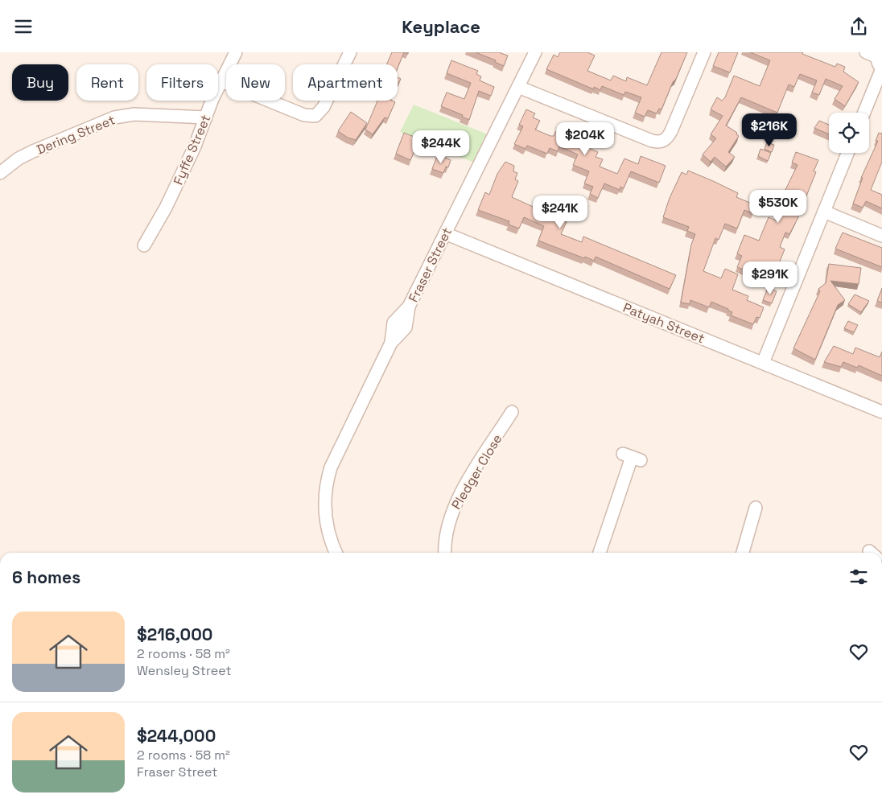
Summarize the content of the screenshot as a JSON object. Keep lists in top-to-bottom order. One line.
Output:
{"streets":{"street":["Dering Street","Fyffe Street","Fraser Street","Patyah Street","Pledger Close"]},"crossings":[["Dering Street","Fyffe Street"],["Fraser Street","Patyah Street"]],"page":{"header":"Keyplace","chip":["Buy","Rent","Filters","New","Apartment"],"price":["$216K","$204K","$244K","$530K","$241K","$291K"],"heading":"6 homes","list":[{"name":"$216,000","note":"2 rooms · 58 m² · Wensley Street"},{"name":"$244,000","note":"2 rooms · 58 m² · Fraser Street"}]}}
